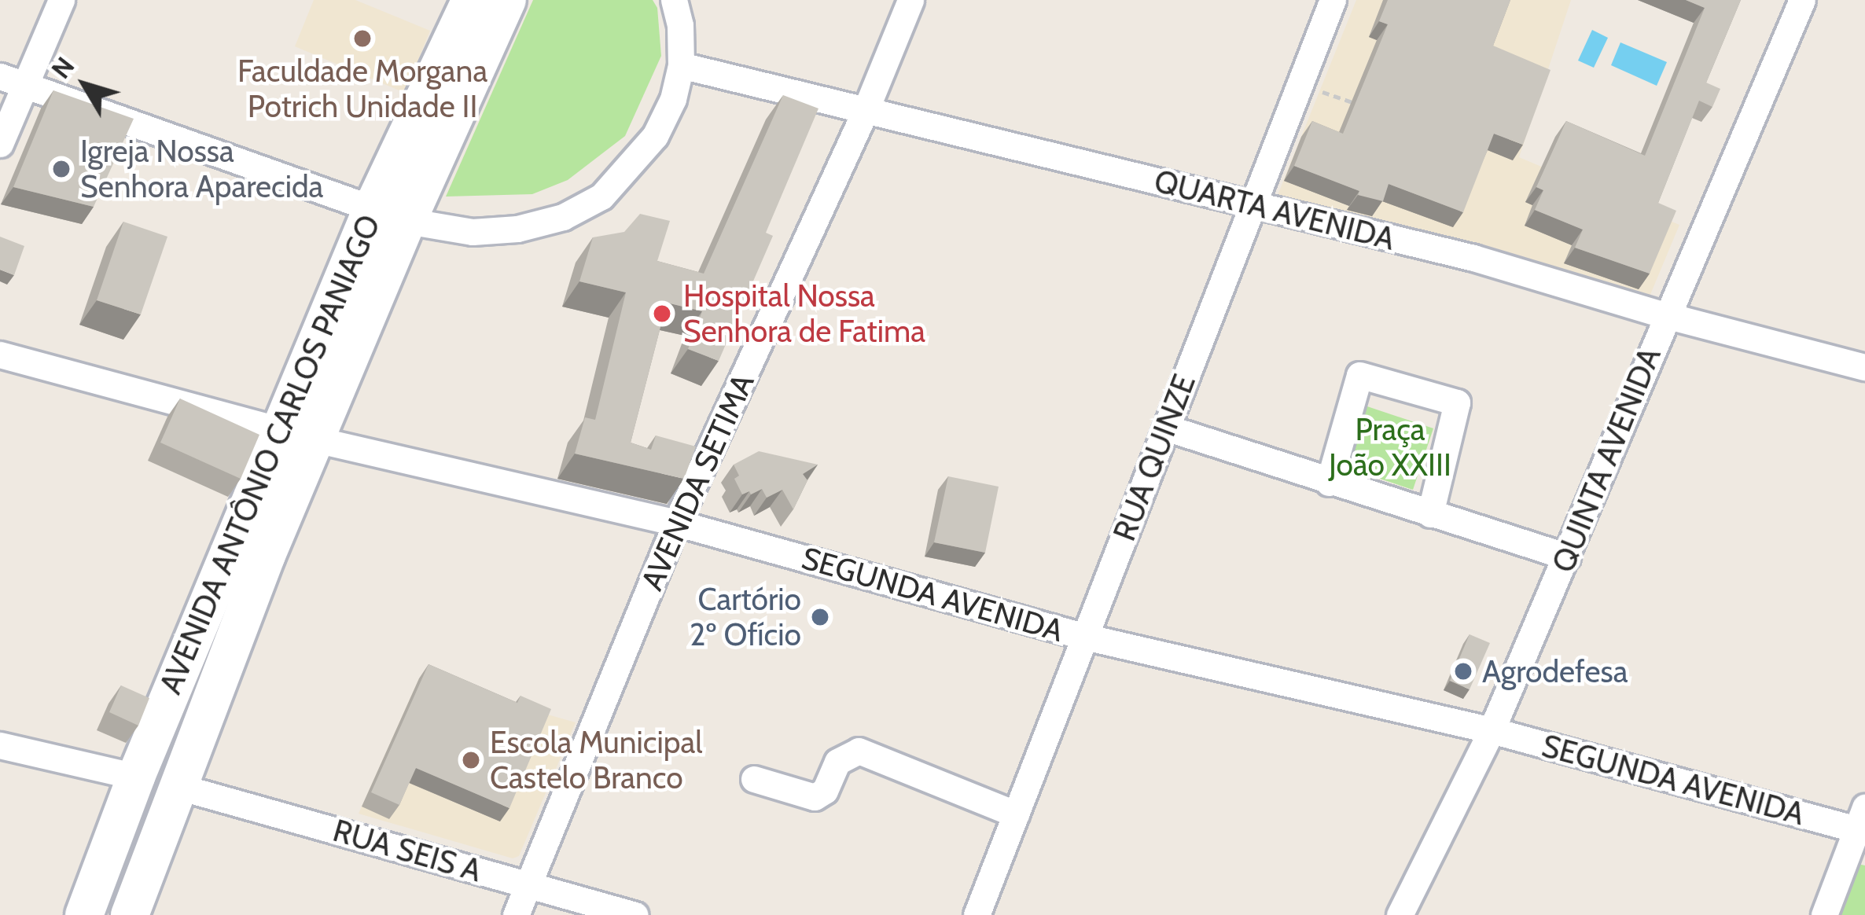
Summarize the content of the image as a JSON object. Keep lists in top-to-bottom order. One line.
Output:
{"streets":{"main road":["AVENIDA ANTÔNIO CARLOS PANIAGO"],"street":["QUARTA AVENIDA","RUA QUINZE","QUINTA AVENIDA","AVENIDA SETIMA","SEGUNDA AVENIDA","RUA SEIS A"]},"crossings":[["QUARTA AVENIDA","RUA QUINZE"],["QUARTA AVENIDA","QUINTA AVENIDA"],["QUARTA AVENIDA","AVENIDA SETIMA"],["AVENIDA ANTÔNIO CARLOS PANIAGO","SEGUNDA AVENIDA"],["AVENIDA ANTÔNIO CARLOS PANIAGO","RUA SEIS A"],["RUA QUINZE","SEGUNDA AVENIDA"],["QUINTA AVENIDA","SEGUNDA AVENIDA"],["AVENIDA SETIMA","SEGUNDA AVENIDA"],["AVENIDA SETIMA","RUA SEIS A"]],"parks":["Praça João XXIII"],"places":["Faculdade Morgana Potrich Unidade II","Igreja Nossa Senhora Aparecida","Hospital Nossa Senhora de Fatima","Cartório 2º Ofício","Agrodefesa","Escola Municipal Castelo Branco"],"north":"top left"}
